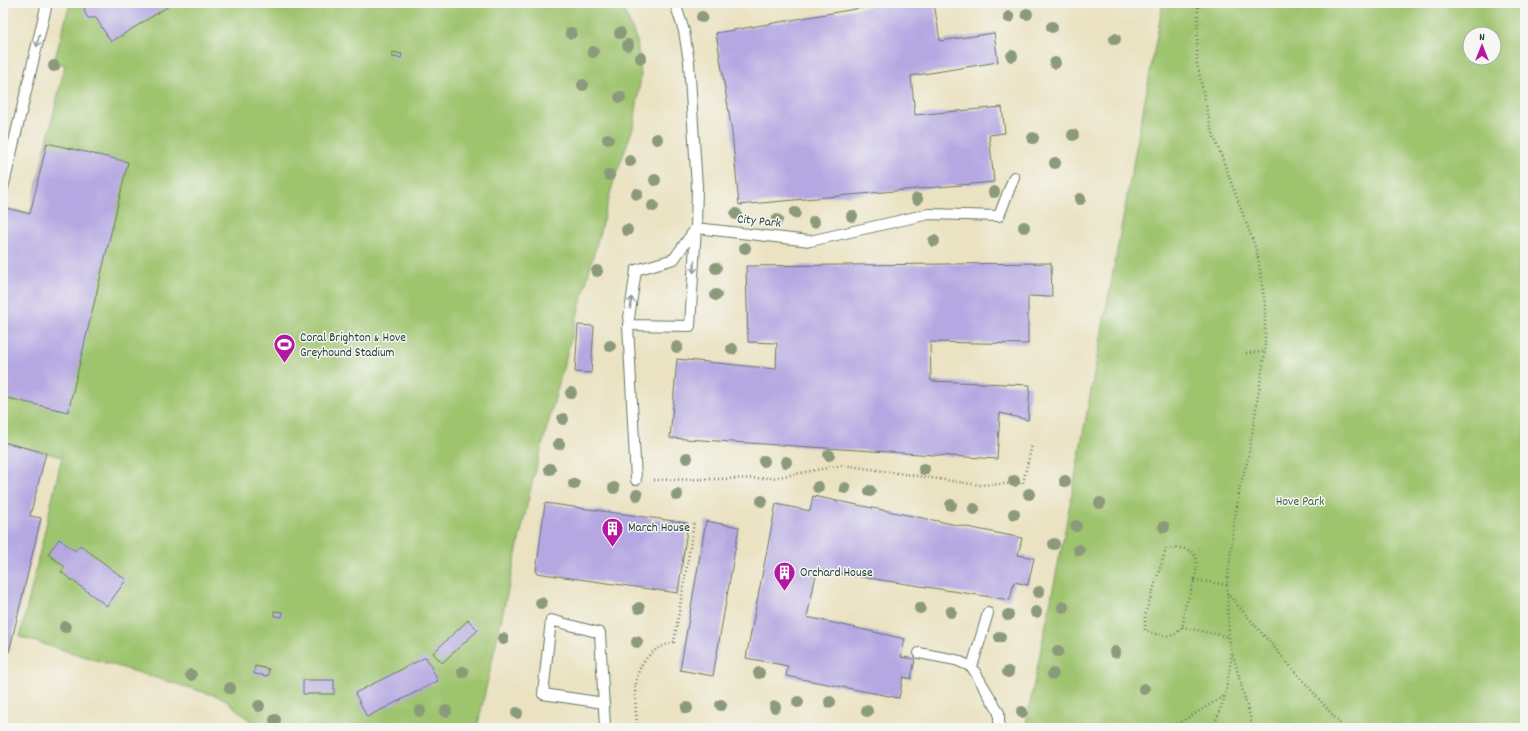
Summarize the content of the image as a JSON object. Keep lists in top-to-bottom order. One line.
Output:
{"streets":{"lane":["City Park"]},"parks":["Hove Park"],"places":{"sports":["Coral Brighton & Hove Greyhound Stadium"],"building":["March House","Orchard House"]},"north":"top"}
